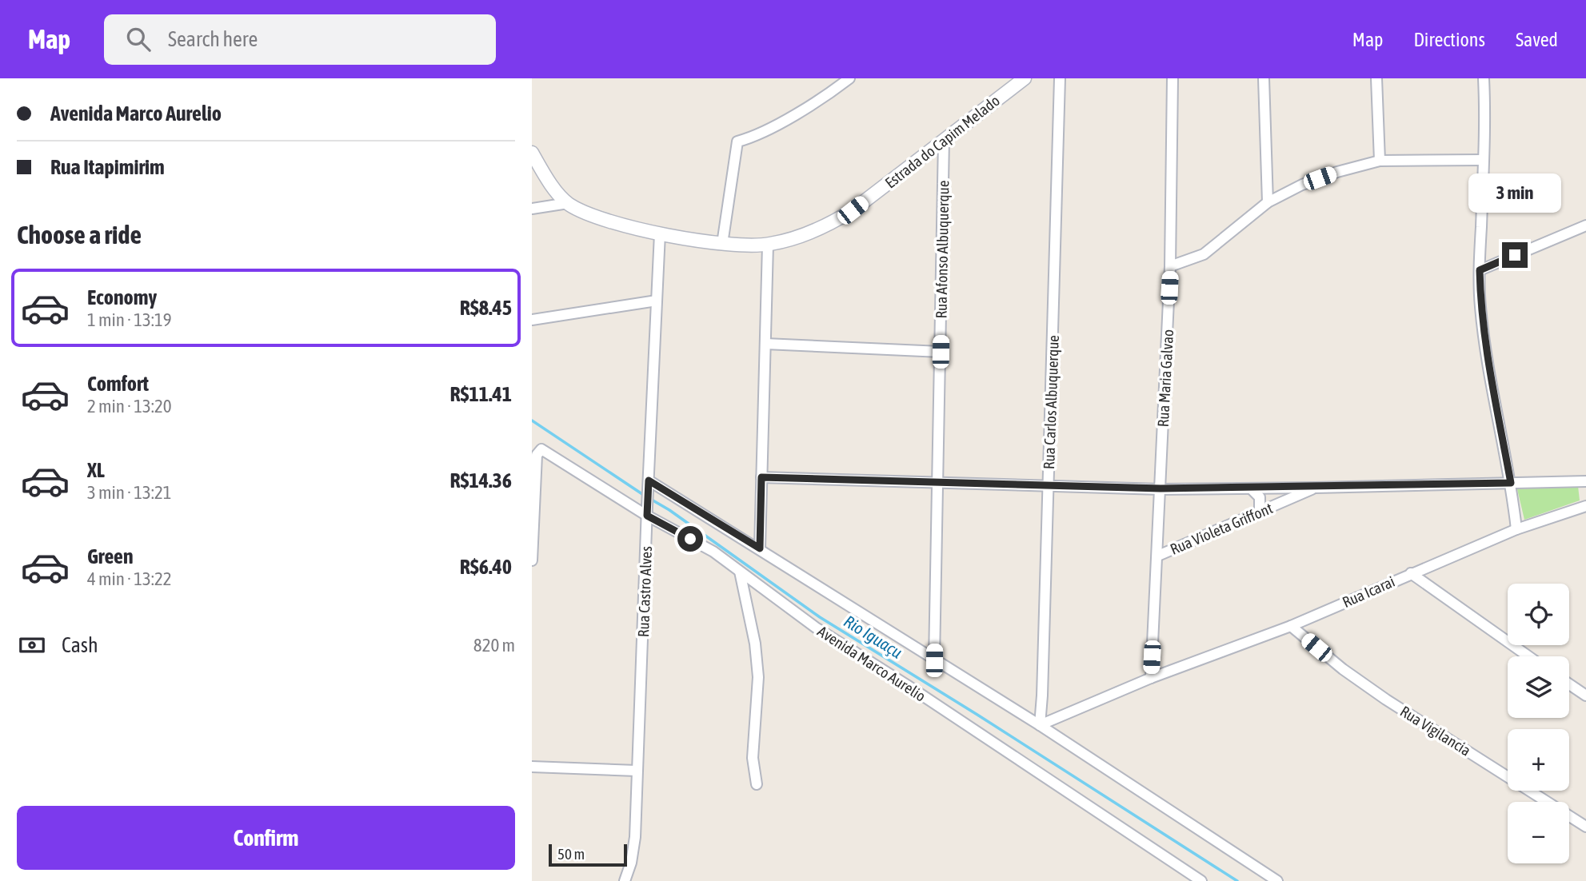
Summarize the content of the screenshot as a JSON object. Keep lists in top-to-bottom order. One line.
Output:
{"streets":{"street":["Estrada do Capim Melado","Rua Afonso Albuquerque","Rua Maria Galvao","Rua Carlos Albuquerque","Rua Violeta Griffont","Rua Castro Alves","Rua Icarai","Avenida Marco Aurelio","Rua Vigilancia"]},"crossings":[["Estrada do Capim Melado","Rua Afonso Albuquerque"],["Estrada do Capim Melado","Rua Castro Alves"],["Rua Maria Galvao","Rua Violeta Griffont"],["Rua Maria Galvao","Rua Icarai"],["Rua Carlos Albuquerque","Rua Icarai"],["Rua Castro Alves","Avenida Marco Aurelio"],["Rua Icarai","Rua Vigilancia"]],"water":["Rio Iguaçu"],"scale_bar":"50 m","page":{"header":"Map","search":"Search here","nav":["Map","Directions","Saved"],"banner":["Avenida Marco Aurelio","Rua Itapimirim"],"bubble":"3 min","heading":"Choose a ride","list":[{"name":"Economy","note":"1 min · 13:19","value":"R$8.45"},{"name":"Comfort","note":"2 min · 13:20","value":"R$11.41"},{"name":"XL","note":"3 min · 13:21","value":"R$14.36"},{"name":"Green","note":"4 min · 13:22","value":"R$6.40"}],"map_buttons":["+","−"],"pay":["Cash","820 m"],"buttons":"Confirm","scale":"50 m"}}
